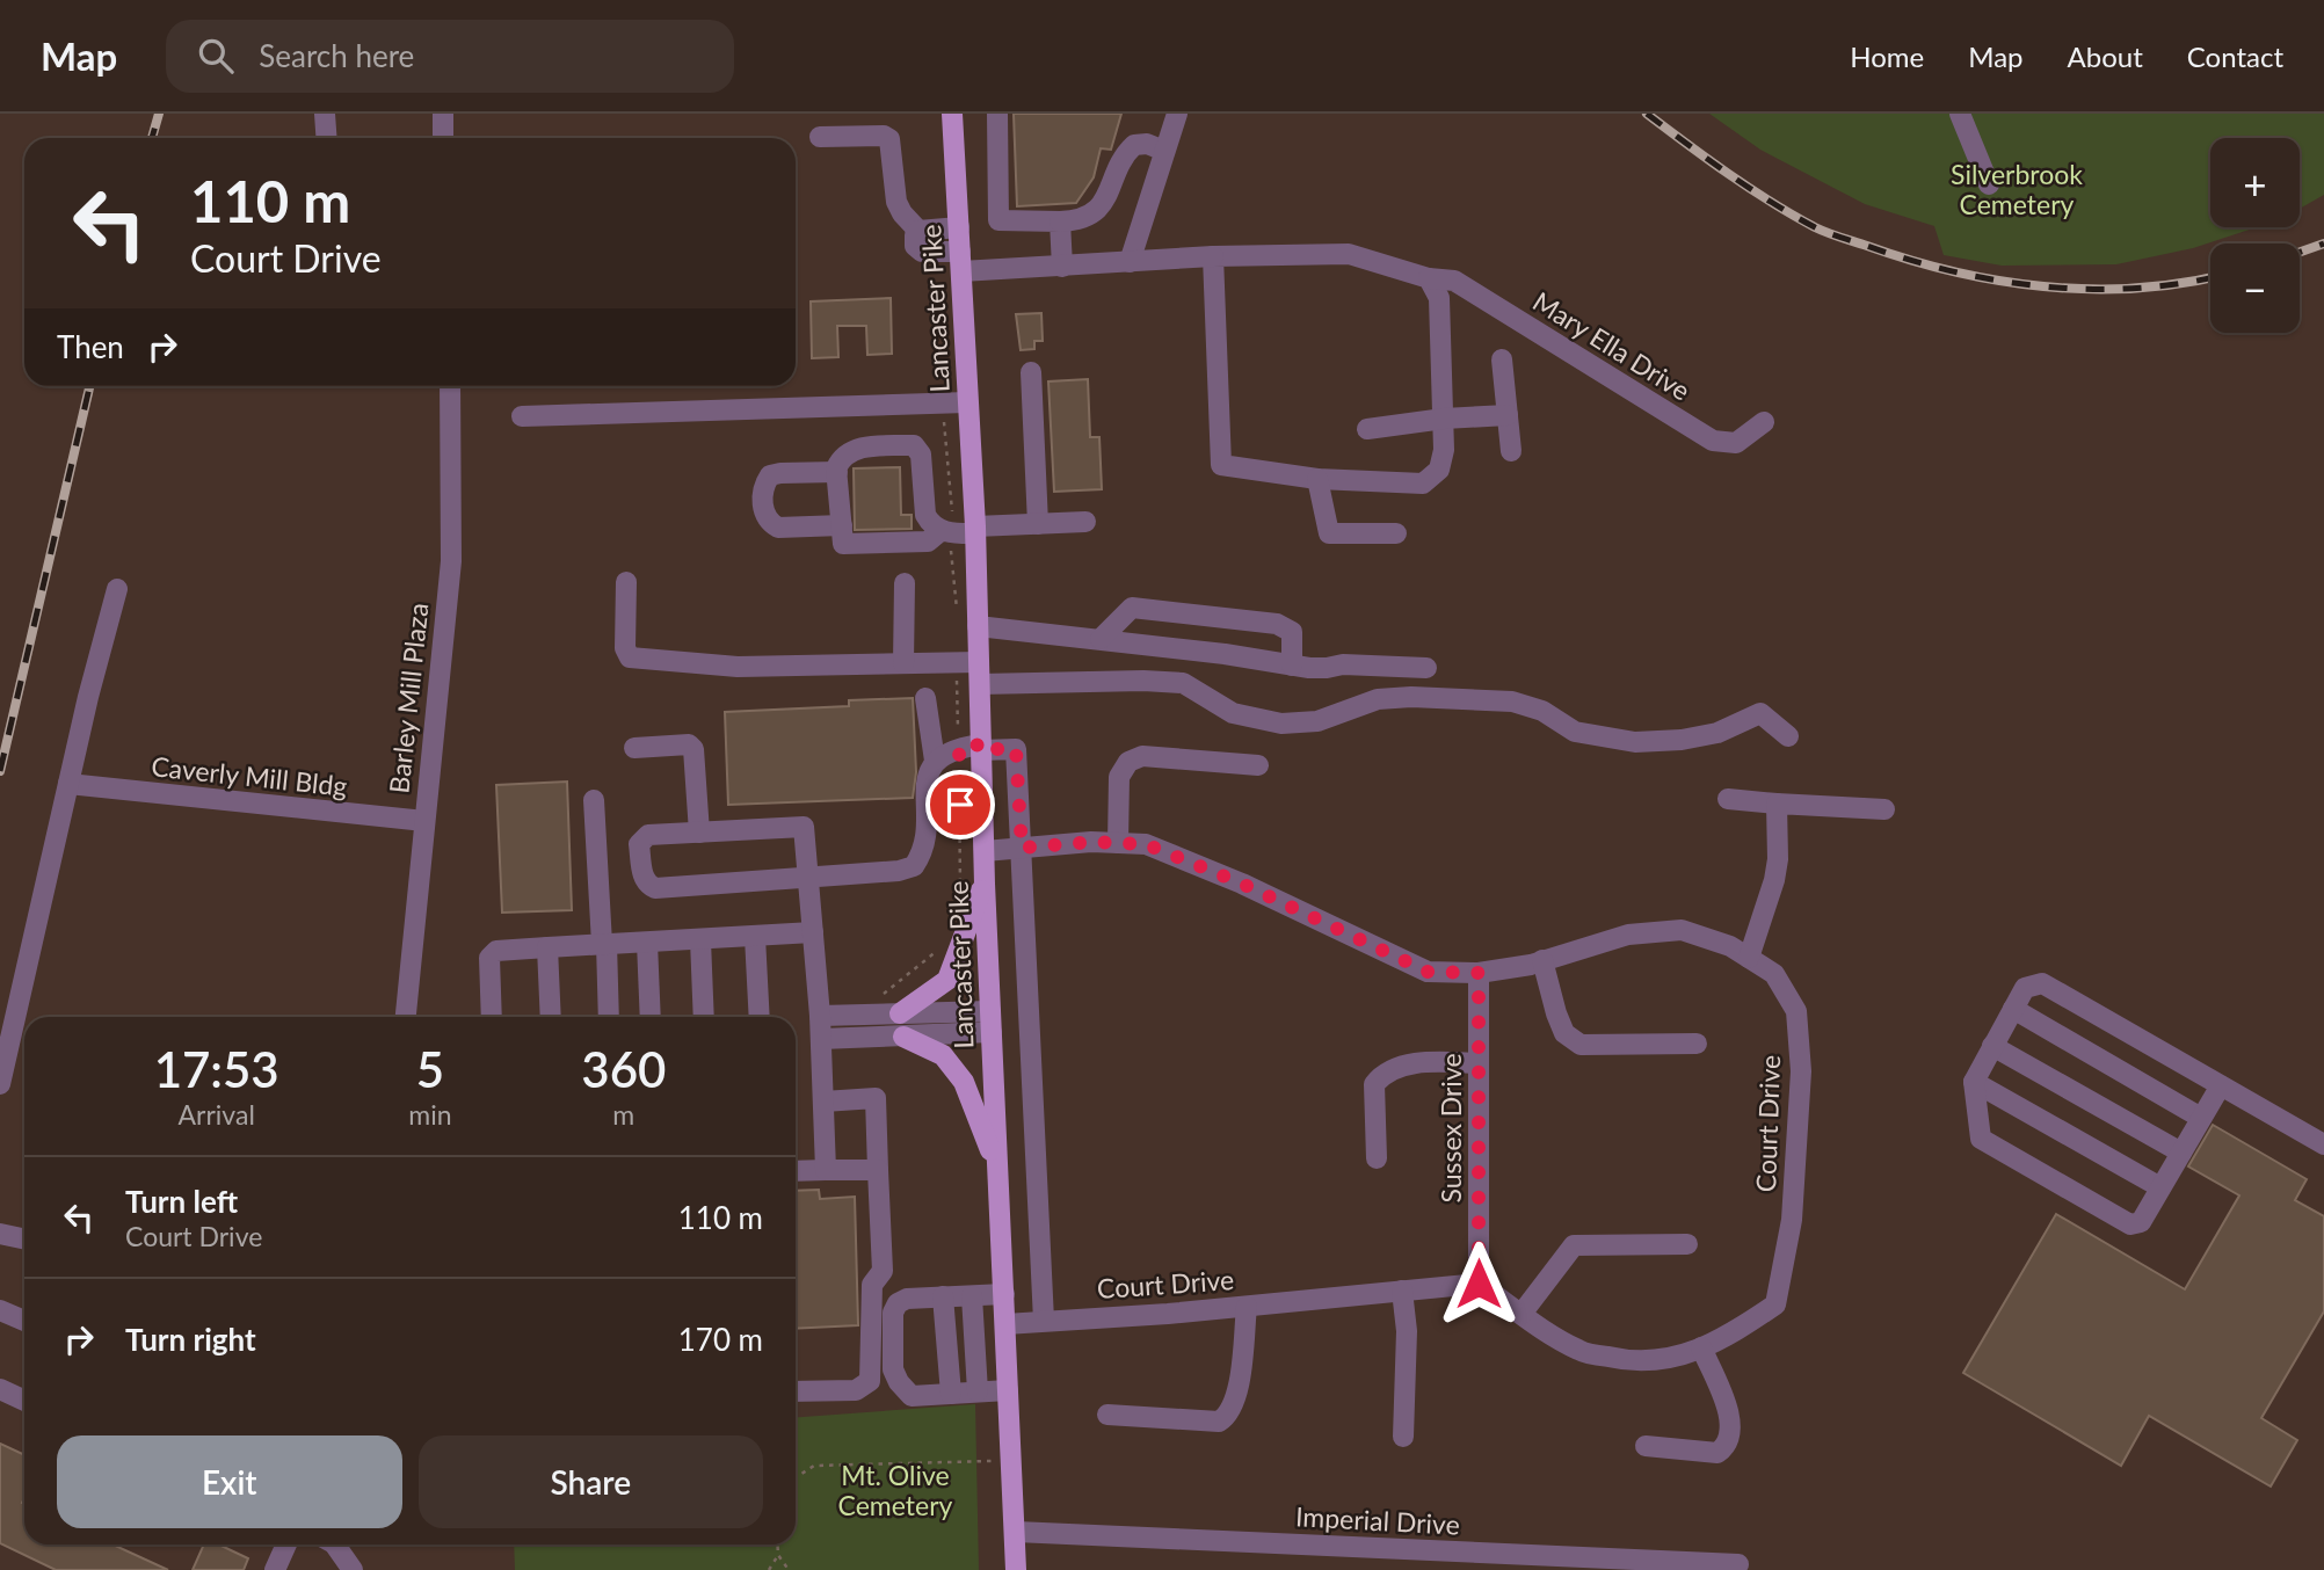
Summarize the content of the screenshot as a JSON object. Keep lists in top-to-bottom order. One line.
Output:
{"streets":{"main road":["Lancaster Pike"],"street":["Mary Ella Drive","Barley Mill Plaza","Caverly Mill Bldg","Court Drive","Sussex Drive","Imperial Drive"]},"crossings":[["Lancaster Pike","Mary Ella Drive"],["Lancaster Pike","Court Drive"],["Lancaster Pike","Imperial Drive"],["Barley Mill Plaza","Caverly Mill Bldg"],["Court Drive","Sussex Drive"]],"parks":["Silverbrook Cemetery","Mt. Olive Cemetery"],"page":{"header":"Map","search":"Search here","nav":["Home","Map","About","Contact"],"map_buttons":["+","−"],"turn":["110 m","Court Drive"],"then":"Then","eta":["17:53","Arrival","5","min","360","m"],"list":[{"name":"Turn left","note":"Court Drive","value":"110 m"},{"name":"Turn right","value":"170 m"}],"buttons":["Exit","Share"]}}
